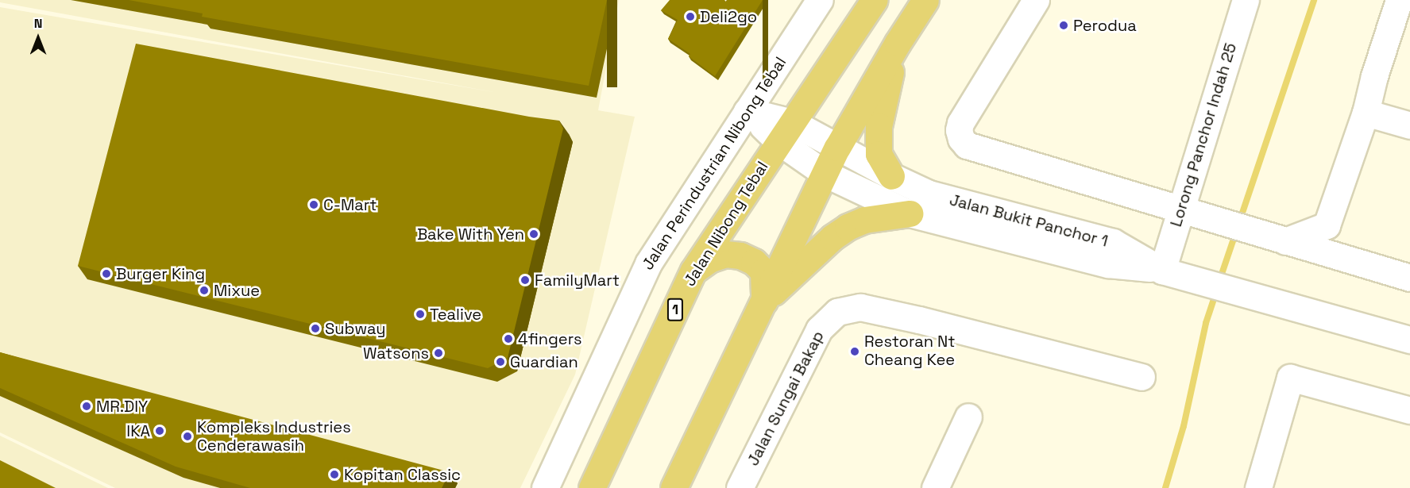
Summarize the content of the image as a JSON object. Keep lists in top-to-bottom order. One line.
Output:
{"streets":{"highway":["Jalan Nibong Tebal","1"],"street":["Lorong Panchor Indah 25","Jalan Perindustrian Nibong Tebal","Jalan Bukit Panchor 1","Jalan Sungai Bakap"]},"crossings":[["Lorong Panchor Indah 25","Jalan Bukit Panchor 1"],["Jalan Bukit Panchor 1","Jalan Nibong Tebal"]],"places":["Deli2go","Perodua","C-Mart","Bake With Yen","Burger King","FamilyMart","Mixue","Tealive","Subway","4fingers","Restoran Nt Cheang Kee","Watsons","Guardian","MR.DIY","IKA","Kompleks Industries Cenderawasih","Kopitan Classic"],"north":"top"}
